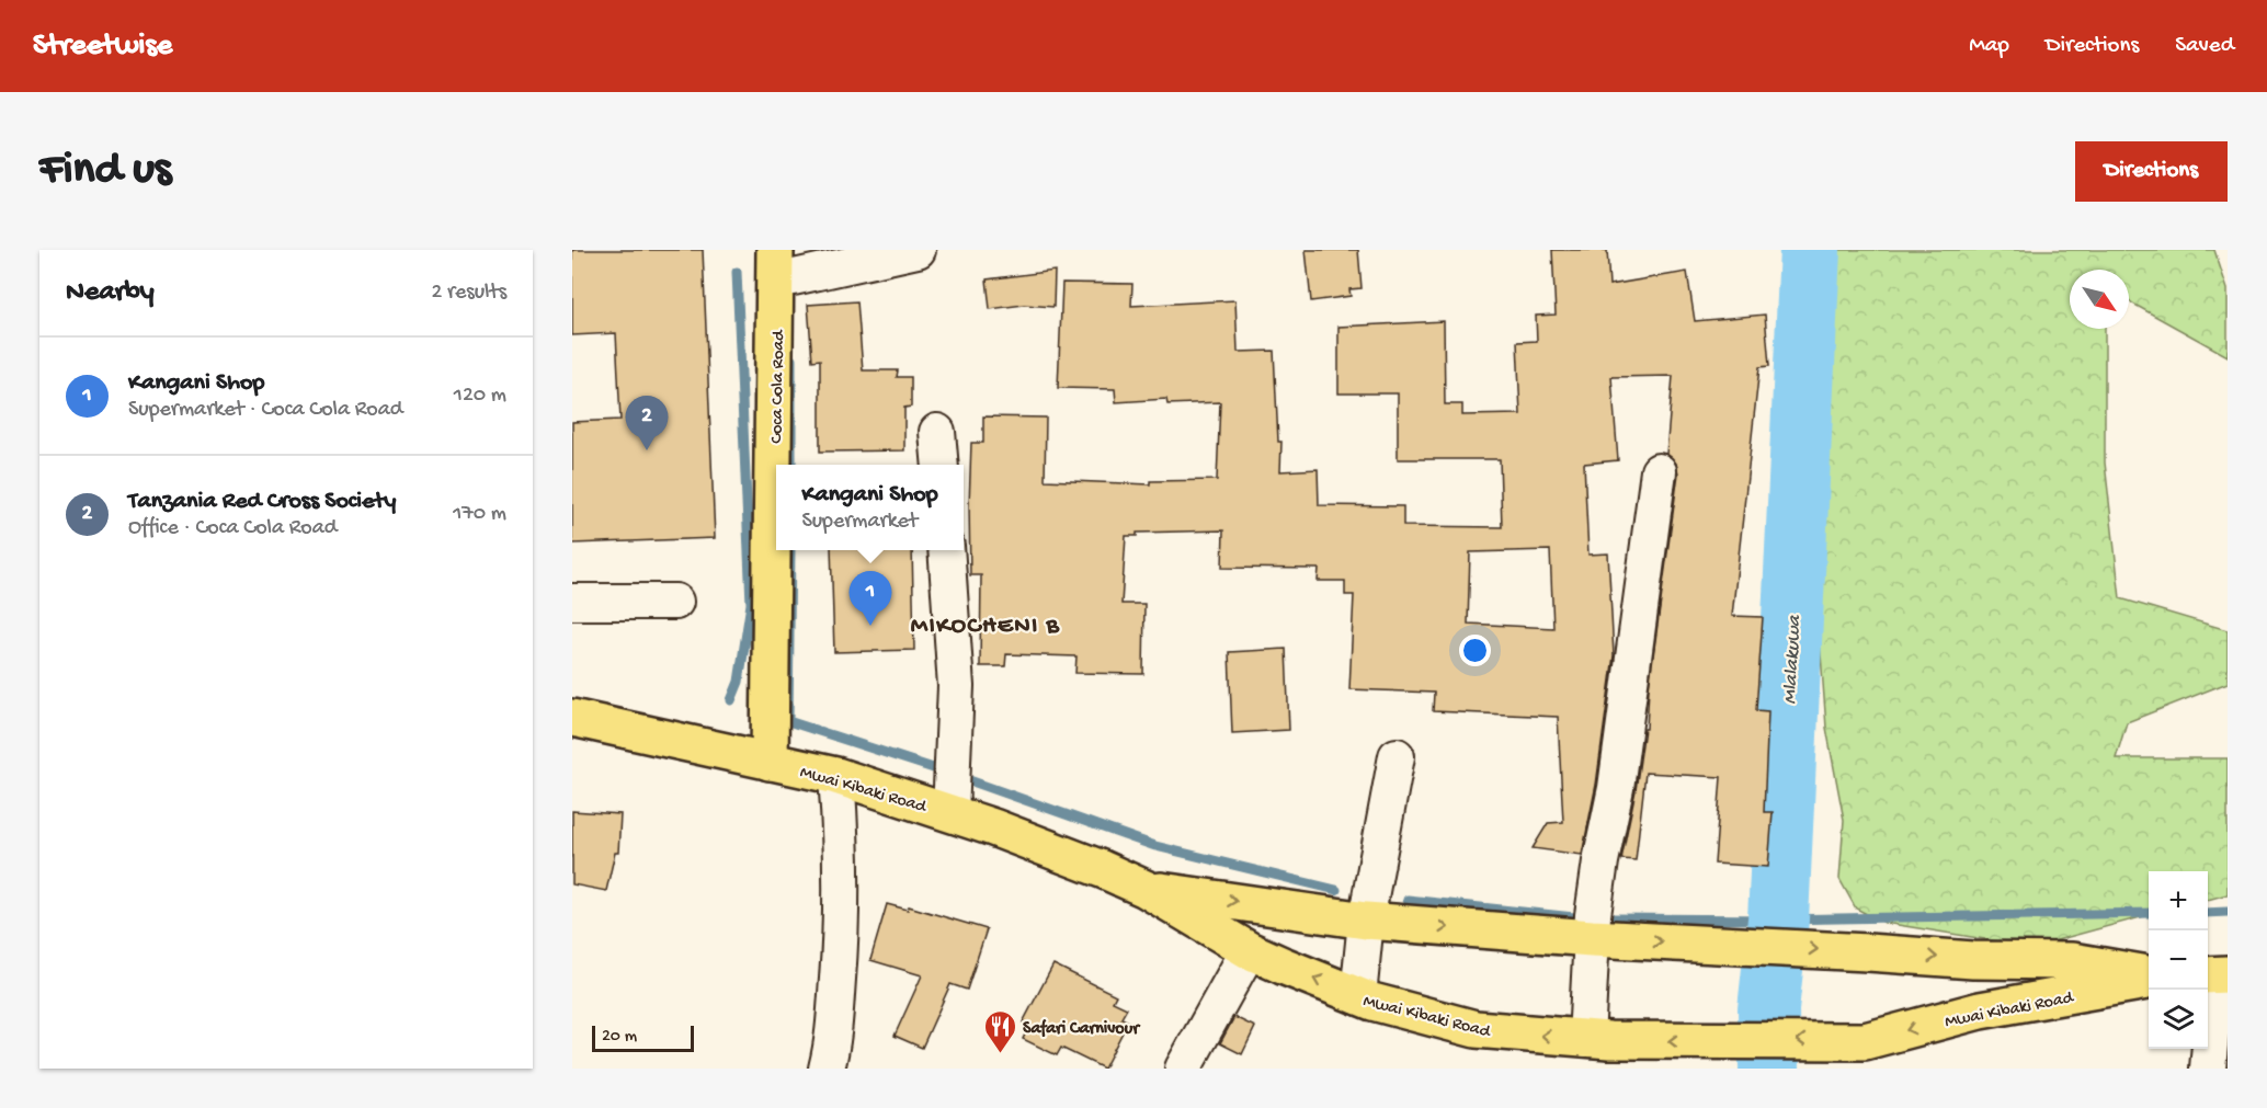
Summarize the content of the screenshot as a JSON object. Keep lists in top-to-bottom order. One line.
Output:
{"streets":{"main road":["Coca Cola Road","Mwai Kibaki Road"]},"crossings":[["Coca Cola Road","Mwai Kibaki Road"]],"districts":["MIKOCHENI B"],"water":["Mlalakuwa"],"places":{"restaurant":["Safari Carnivour"]},"scale_bar":"20 m","north":"bottom right","page":{"header":"Streetwise","nav":["Map","Directions","Saved"],"buttons":"Directions","title":"Find us","heading":["Nearby","2 results"],"list":[{"mark":"1","name":"Kangani Shop","note":"Supermarket · Coca Cola Road","value":"120 m"},{"mark":"2","name":"Tanzania Red Cross Society","note":"Office · Coca Cola Road","value":"170 m"}],"pins":["2","1"],"popup":["Kangani Shop","Supermarket"],"map_buttons":["+","−"],"scale":"20 m"}}
